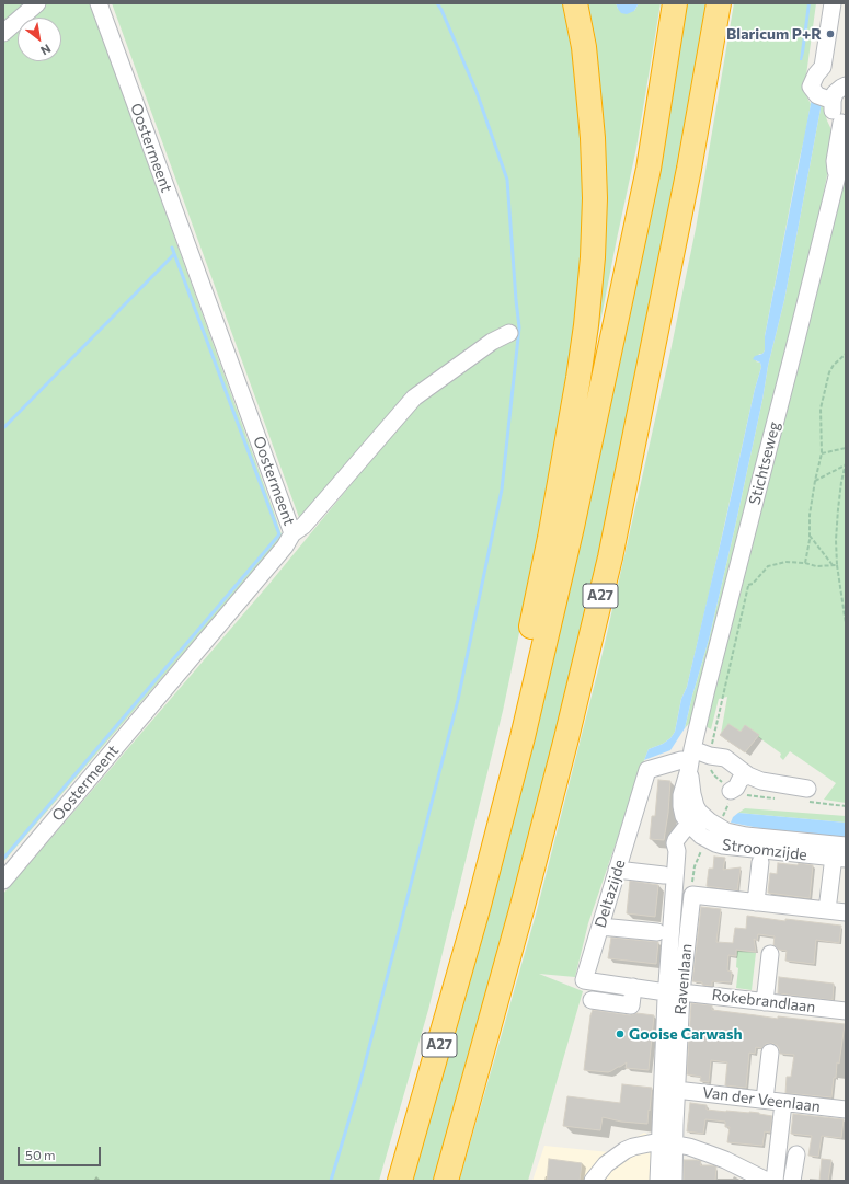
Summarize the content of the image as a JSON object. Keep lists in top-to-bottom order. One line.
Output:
{"streets":{"highway":["A27"],"street":["Oostermeent","Stichtseweg","Stroomzijde","Deltazijde","Ravenlaan","Rokebrandlaan","Van der Veenlaan"]},"crossings":[["Stichtseweg","Stroomzijde"],["Stichtseweg","Deltazijde"],["Deltazijde","Ravenlaan"],["Deltazijde","Rokebrandlaan"],["Ravenlaan","Rokebrandlaan"],["Ravenlaan","Van der Veenlaan"]],"places":["Blaricum P+R","Gooise Carwash"],"scale_bar":"50 m","north":"bottom right"}
